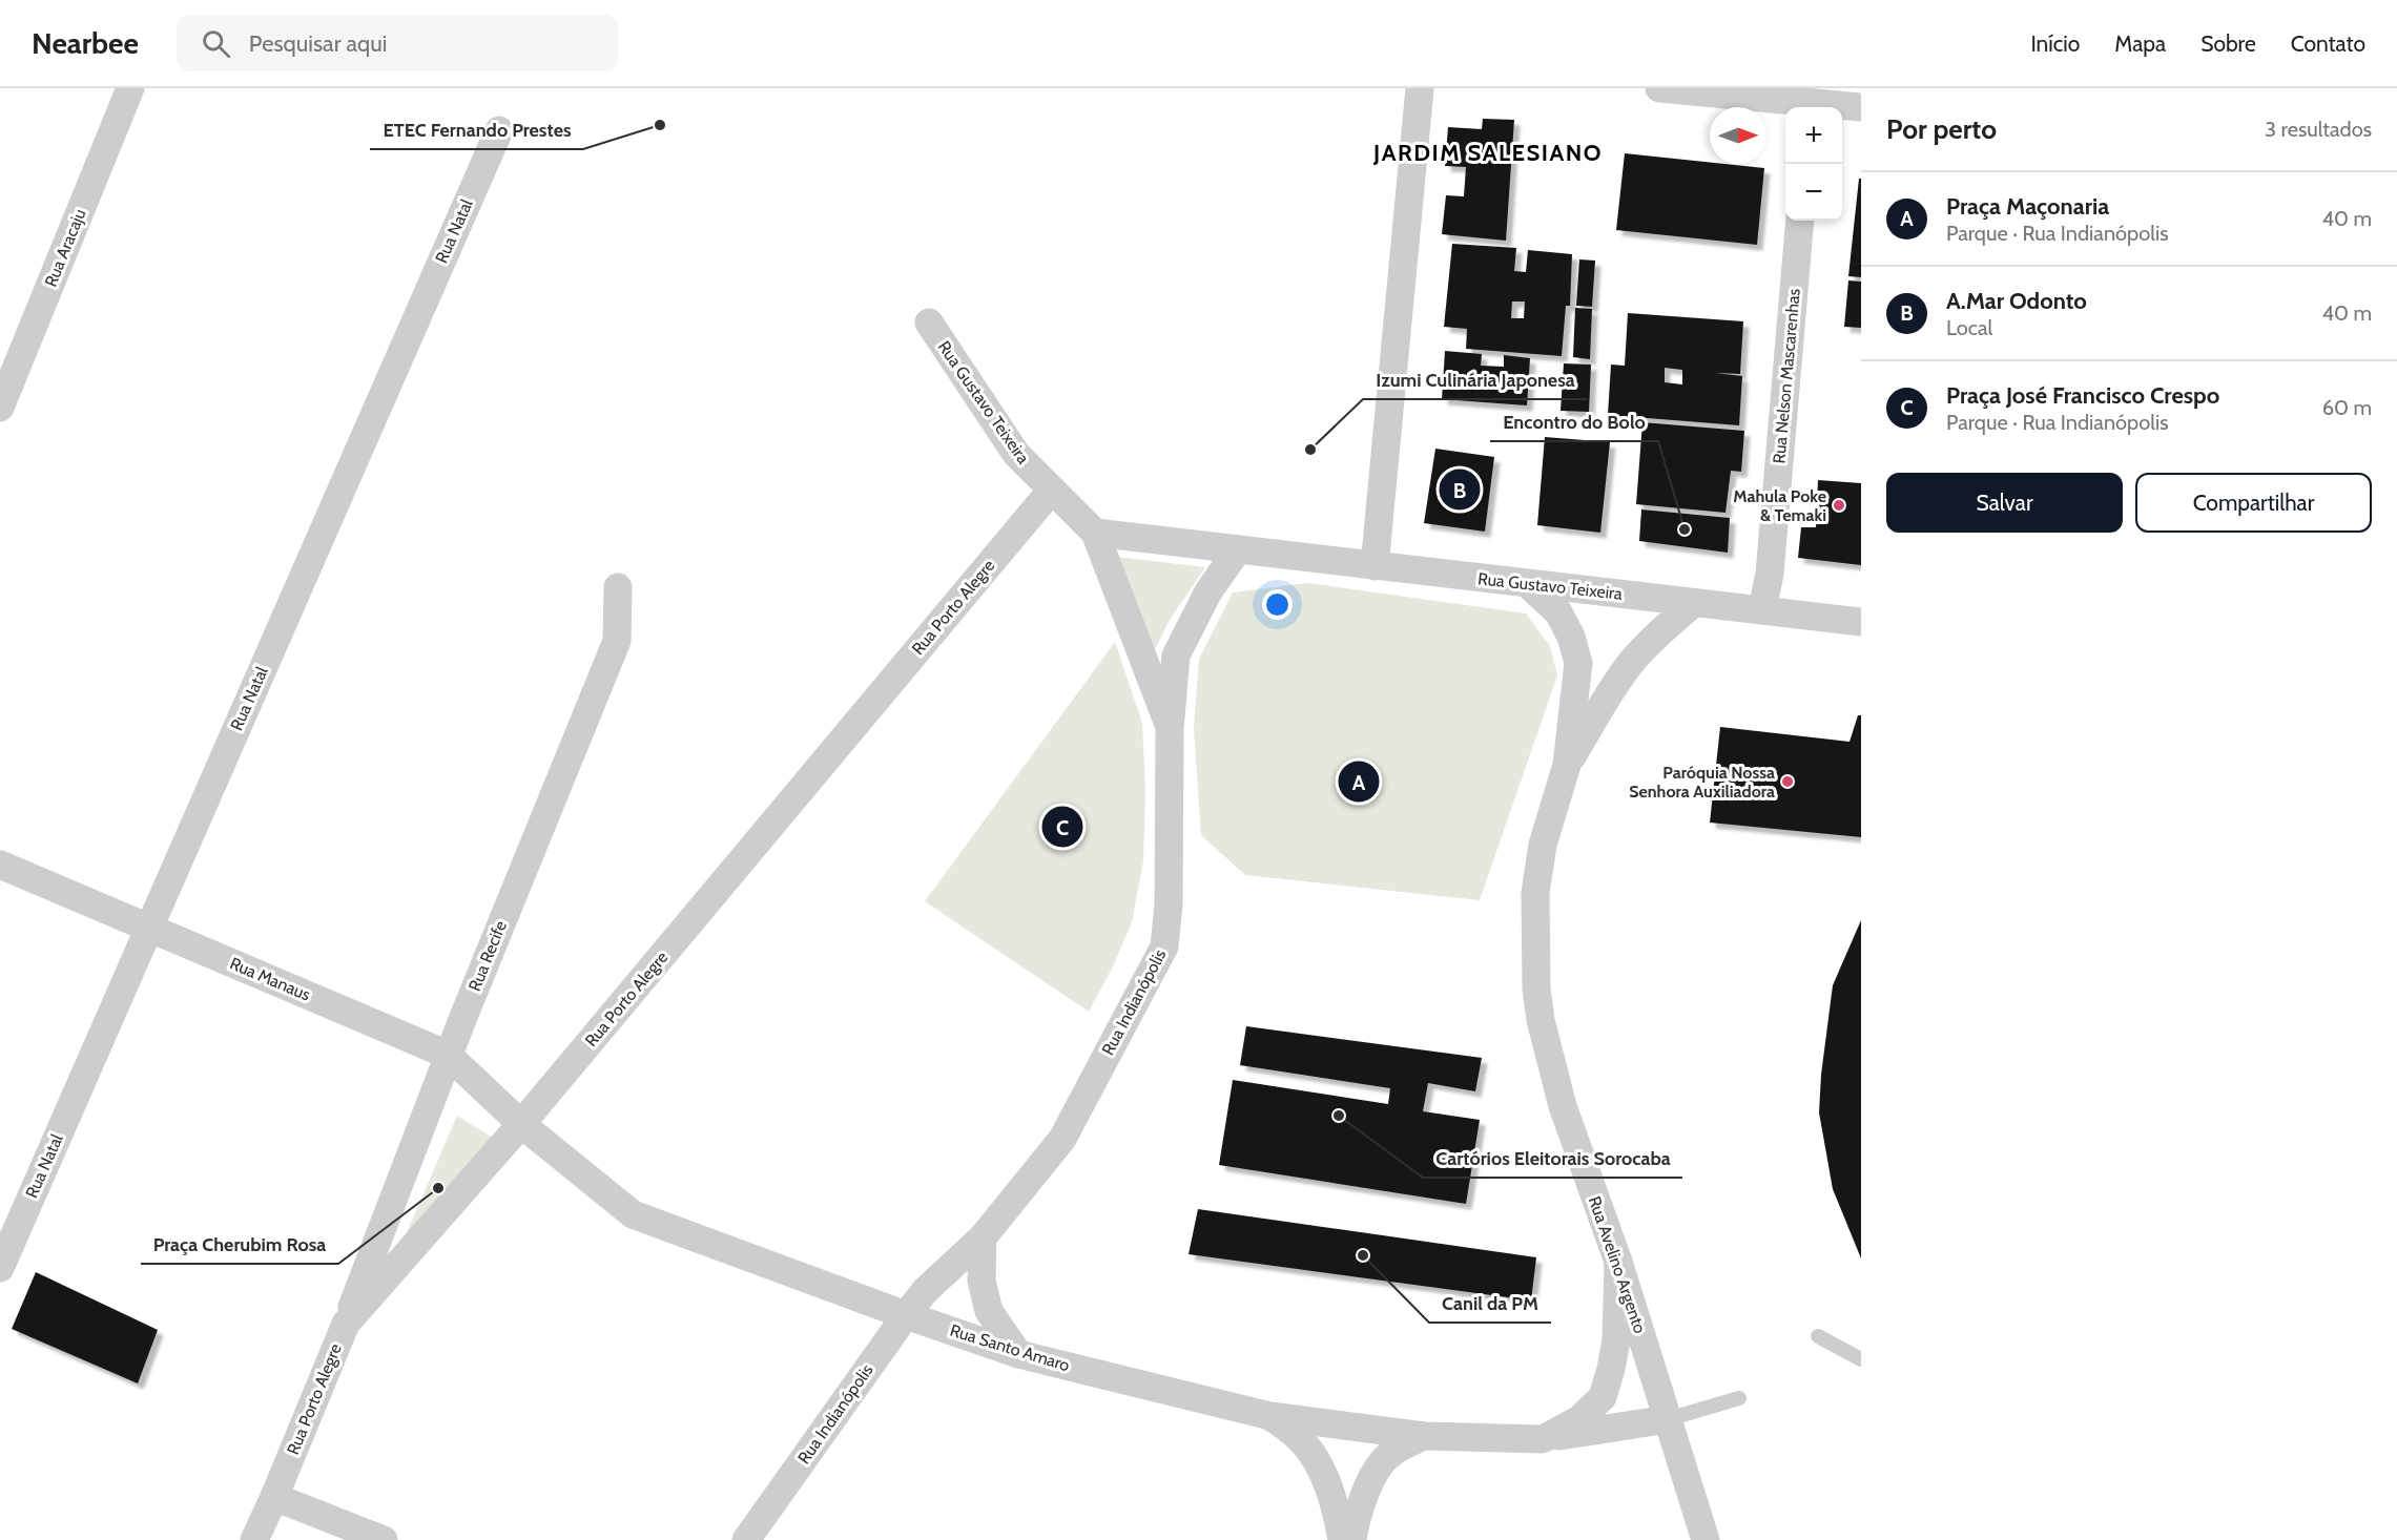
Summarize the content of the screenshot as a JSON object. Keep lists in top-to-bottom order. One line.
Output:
{"streets":{"street":["Rua Natal","Rua Aracaju","Rua Nelson Mascarenhas","Rua Gustavo Teixeira","Rua Porto Alegre","Rua Recife","Rua Manaus","Rua Indianópolis","Rua Avelino Argento","Rua Santo Amaro"]},"crossings":[["Rua Natal","Rua Manaus"],["Rua Nelson Mascarenhas","Rua Gustavo Teixeira"],["Rua Gustavo Teixeira","Rua Porto Alegre"],["Rua Gustavo Teixeira","Rua Indianópolis"],["Rua Gustavo Teixeira","Rua Avelino Argento"],["Rua Porto Alegre","Rua Recife"],["Rua Porto Alegre","Rua Manaus"],["Rua Porto Alegre","Rua Santo Amaro"],["Rua Recife","Rua Manaus"],["Rua Manaus","Rua Santo Amaro"],["Rua Indianópolis","Rua Santo Amaro"],["Rua Avelino Argento","Rua Santo Amaro"]],"districts":["JARDIM SALESIANO"],"places":["ETEC Fernando Prestes","Izumi Culinária Japonesa","Mahula Poke & Temaki","Encontro do Bolo","Paróquia Nossa Senhora Auxiliadora","Cartórios Eleitorais Sorocaba","Praça Cherubim Rosa","Canil da PM"],"north":"right","page":{"header":"Nearbee","search":"Pesquisar aqui","nav":["Início","Mapa","Sobre","Contato"],"heading":["Por perto","3 resultados"],"map_buttons":["+","−"],"list":[{"mark":"A","name":"Praça Maçonaria","note":"Parque · Rua Indianópolis","value":"40 m"},{"mark":"B","name":"A.Mar Odonto","note":"Local","value":"40 m"},{"mark":"C","name":"Praça José Francisco Crespo","note":"Parque · Rua Indianópolis","value":"60 m"}],"buttons":["Salvar","Compartilhar"],"pins":["B","A","C"]}}
